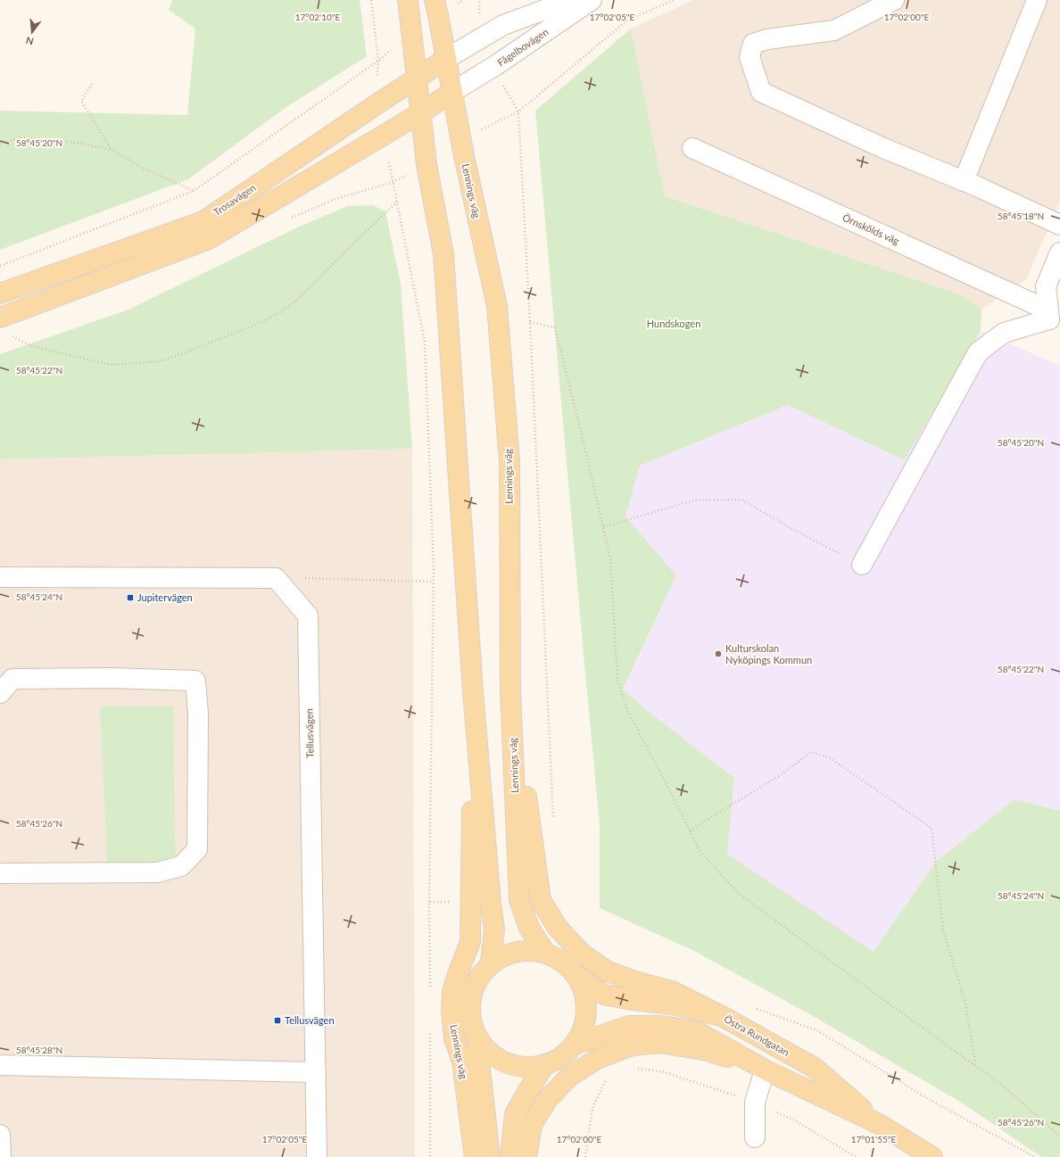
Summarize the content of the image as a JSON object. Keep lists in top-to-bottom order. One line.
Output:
{"streets":{"main road":["Lennings väg","Trosavägen","Östra Rundgatan"],"street":["Fågelbovägen","Örnskölds väg","Tellusvägen"]},"crossings":[["Fågelbovägen","Lennings väg"],["Fågelbovägen","Trosavägen"],["Lennings väg","Trosavägen"],["Lennings väg","Östra Rundgatan"]],"parks":["Hundskogen"],"places":{"transit":["Jupitervägen","Tellusvägen"],"other":["Kulturskolan Nyköpings Kommun"]},"north":"bottom","coordinates":["17°02'10\"E","17°02'05\"E","17°02'00\"E","58°45'20\"N","58°45'18\"N","58°45'22\"N","58°45'24\"N","58°45'26\"N","58°45'28\"N","17°01'55\"E"]}
